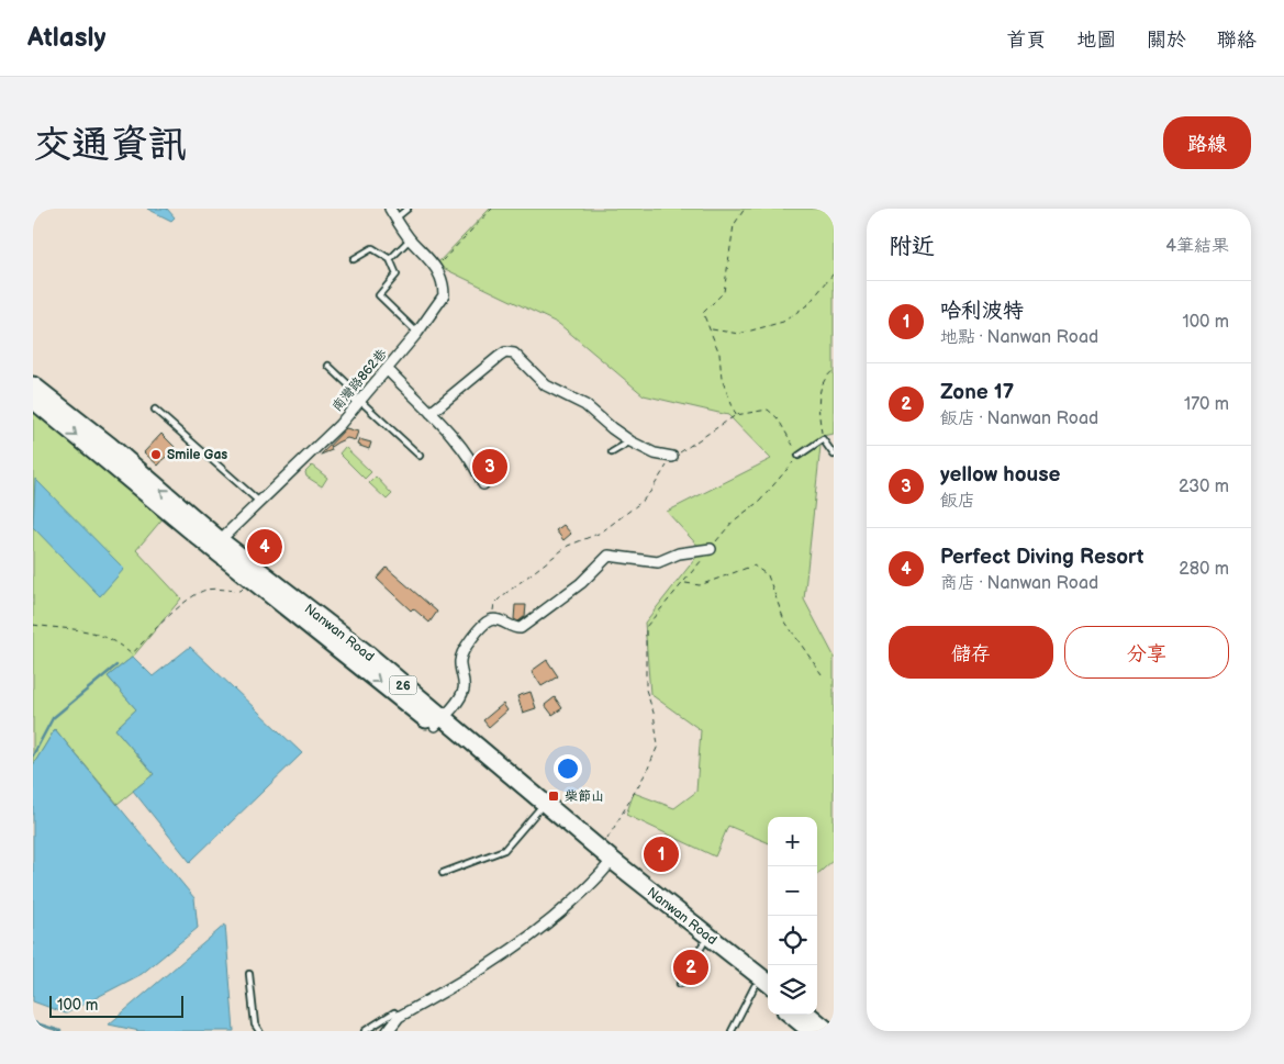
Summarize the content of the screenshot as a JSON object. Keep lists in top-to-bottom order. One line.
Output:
{"streets":{"main road":["Nanwan Road","26"],"street":["南灣路862巷"]},"crossings":[["南灣路862巷","Nanwan Road"]],"places":{"other":["Smile Gas"],"transit":["柴節山"]},"scale_bar":"100 m","page":{"header":"Atlasly","nav":["首頁","地圖","關於","聯絡"],"buttons":["路線",["儲存","分享"]],"title":"交通資訊","heading":["附近","4筆結果"],"list":[{"mark":"1","name":"哈利波特","note":"地點 · Nanwan Road","value":"100 m"},{"mark":"2","name":"Zone 17","note":"飯店 · Nanwan Road","value":"170 m"},{"mark":"3","name":"yellow house","note":"飯店","value":"230 m"},{"mark":"4","name":"Perfect Diving Resort","note":"商店 · Nanwan Road","value":"280 m"}],"pins":["3","4","1","2"],"map_buttons":["+","−"],"scale":"100 m"}}
